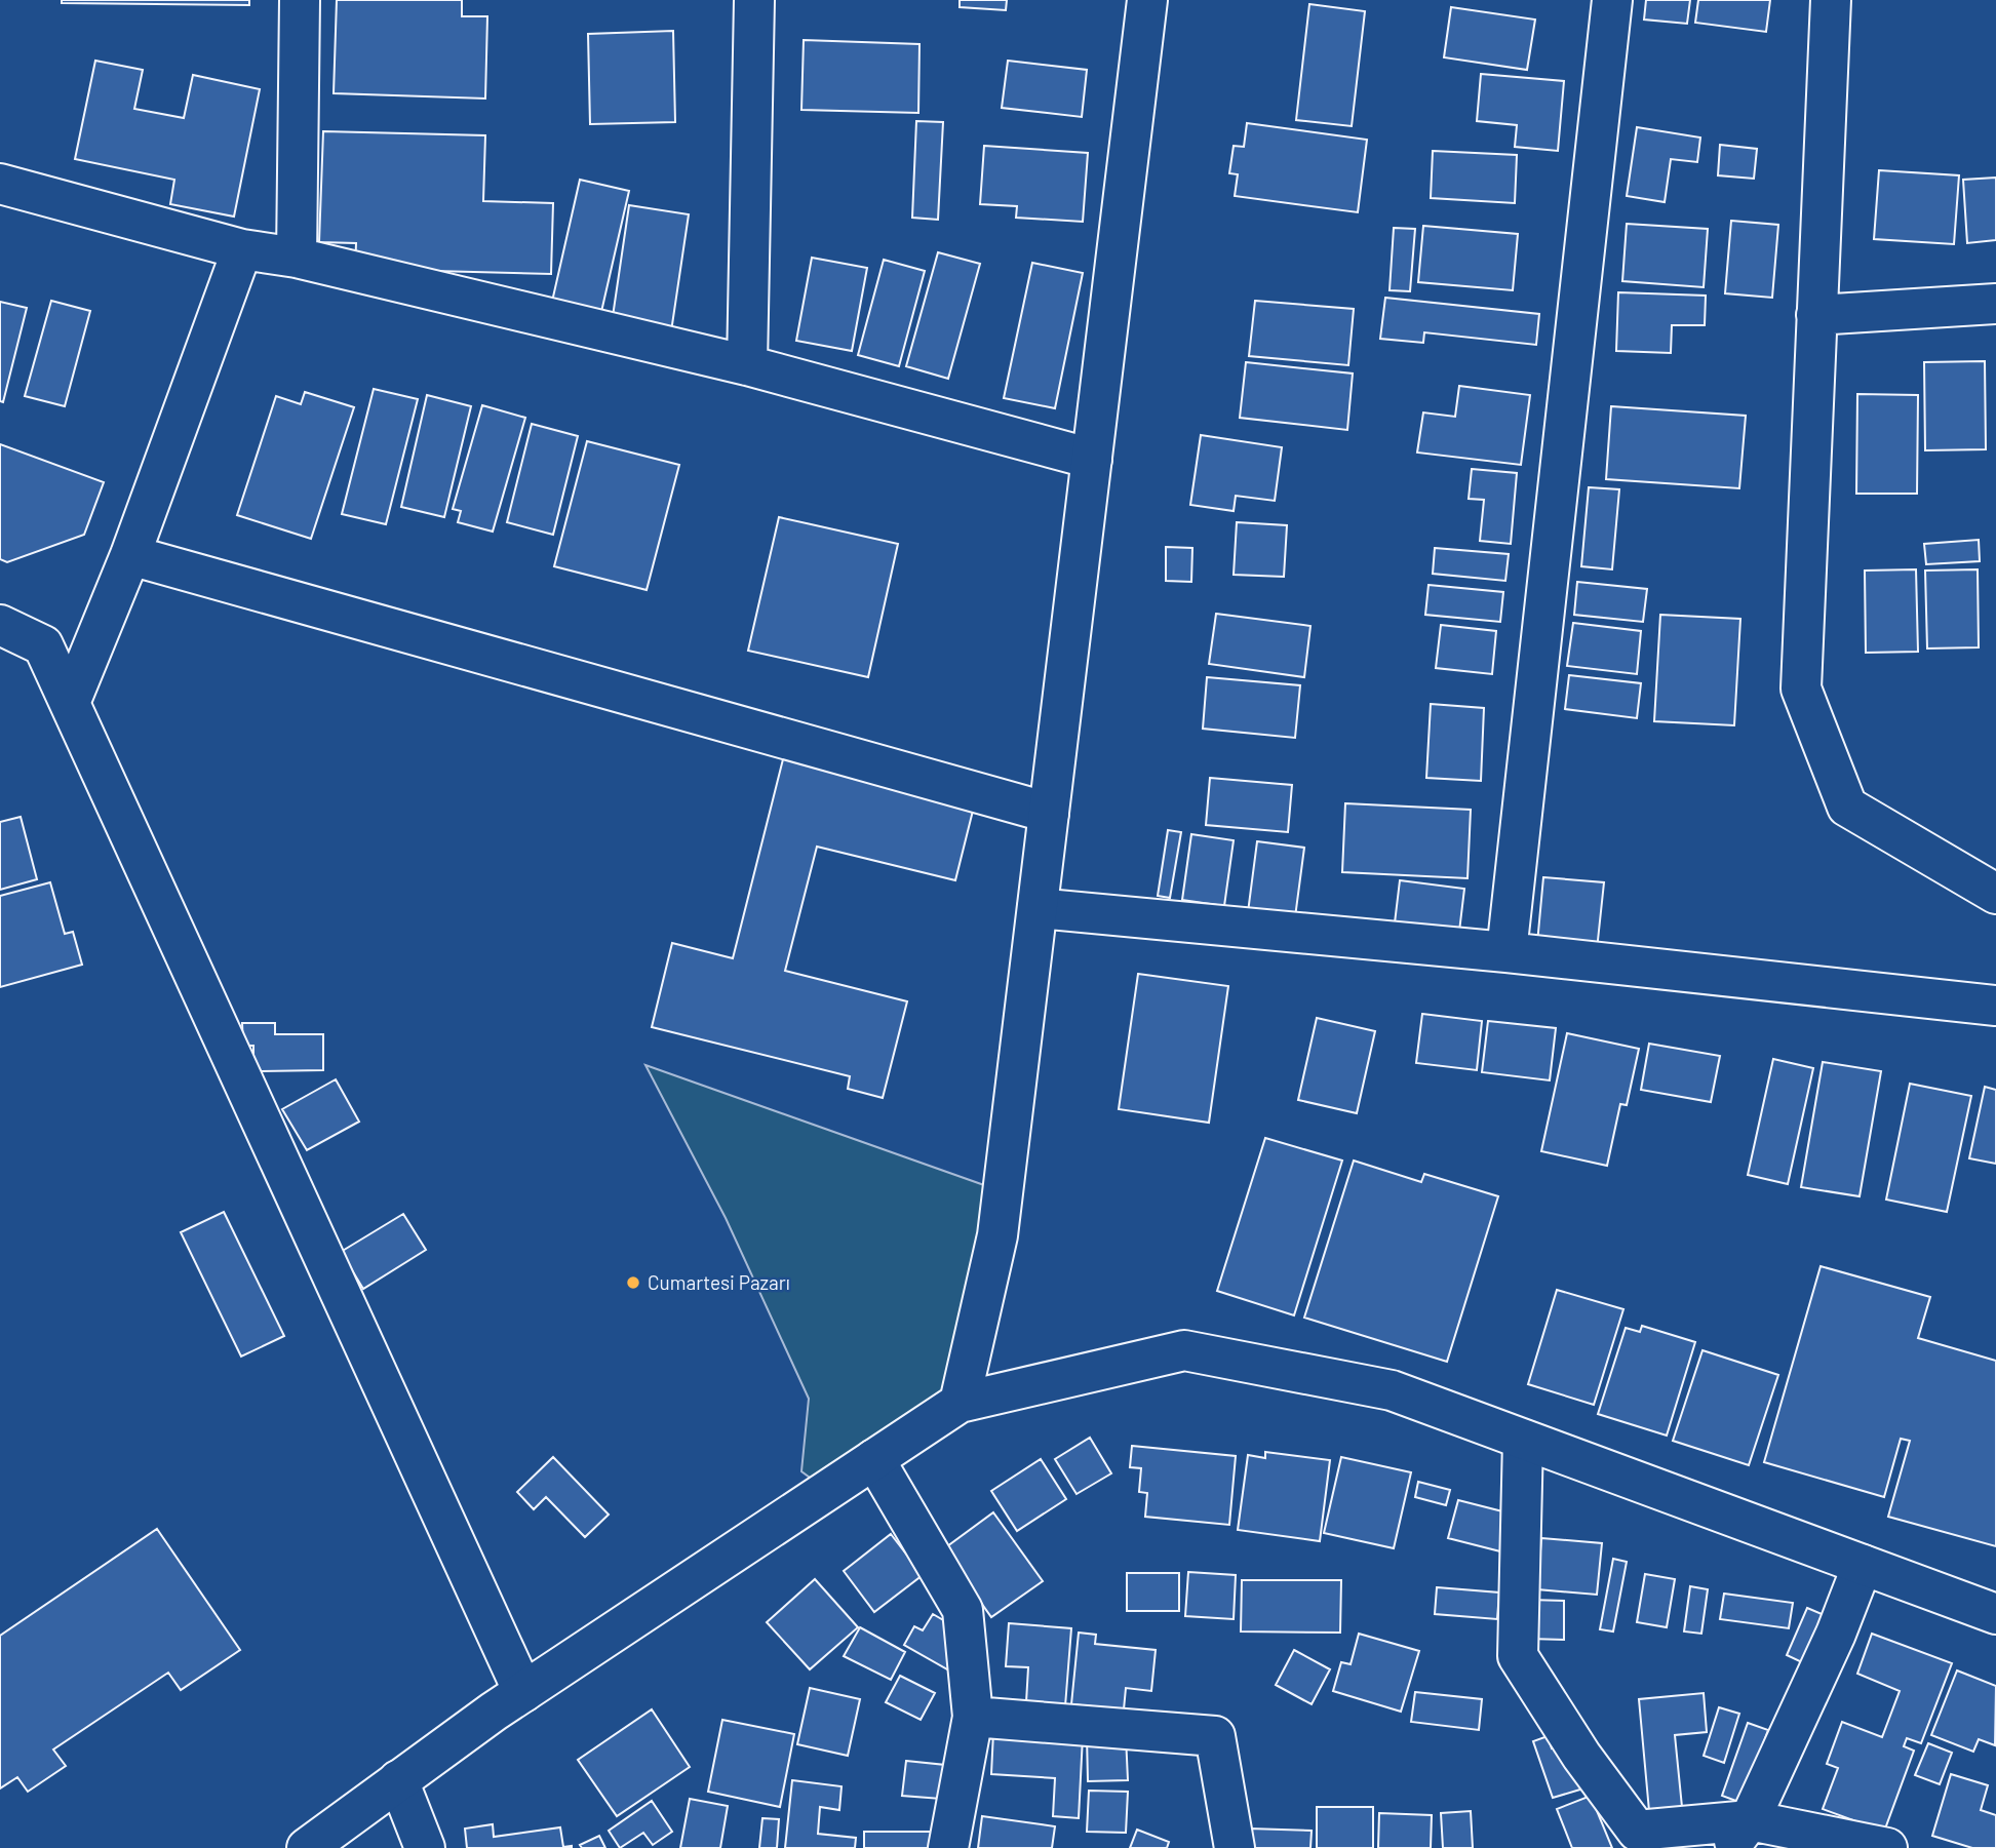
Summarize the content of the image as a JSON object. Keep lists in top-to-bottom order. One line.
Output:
{"places":["Cumartesi Pazarı"]}
